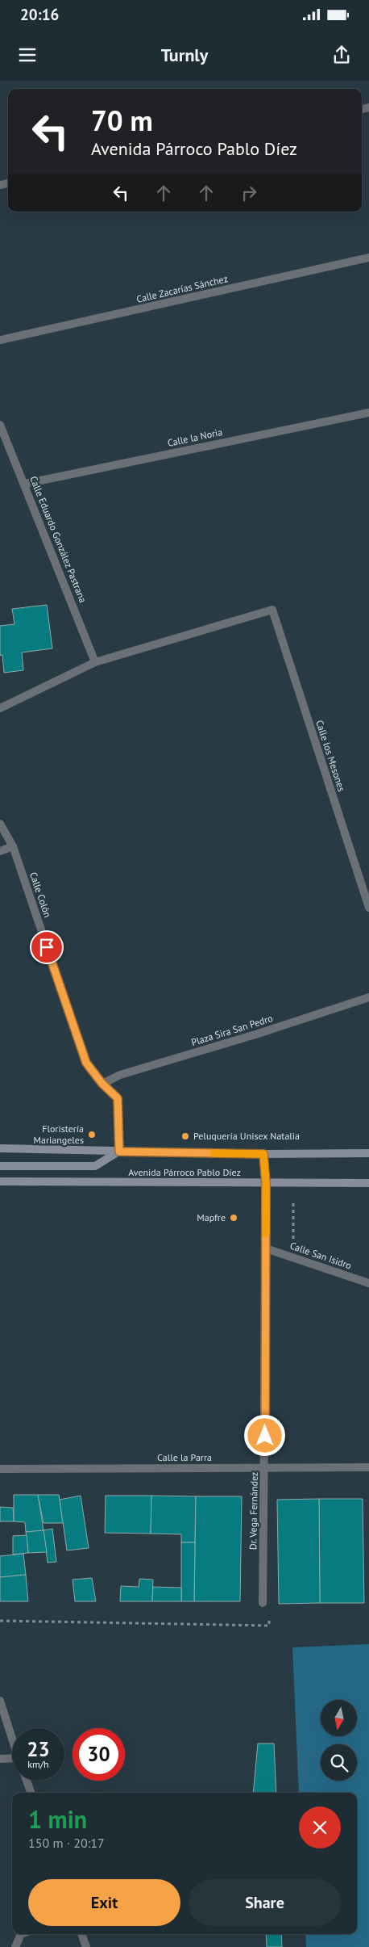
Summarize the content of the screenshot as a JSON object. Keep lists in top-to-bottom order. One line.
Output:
{"streets":{"main road":["Avenida Párroco Pablo Díez"],"street":["Calle Zacarías Sánchez","Calle la Noria","Calle Eduardo González Pastrana","Calle los Mesones","Calle Colón","Plaza Sira San Pedro","Calle San Isidro","Calle la Parra","Dr. Vega Fernández"]},"crossings":[["Calle la Noria","Calle Eduardo González Pastrana"],["Calle Eduardo González Pastrana","Calle los Mesones"],["Calle Colón","Plaza Sira San Pedro"],["Calle Colón","Avenida Párroco Pablo Díez"],["Avenida Párroco Pablo Díez","Dr. Vega Fernández"],["Calle San Isidro","Dr. Vega Fernández"],["Calle la Parra","Dr. Vega Fernández"]],"places":["Floristería Mariangeles","Peluquería Unisex Natalia","Mapfre"],"north":"bottom","page":{"status":"20:16","header":"Turnly","turn":["70 m","Avenida Párroco Pablo Díez"],"speed":"23 km/h","limit":"30","heading":["1 min","150 m · 20:17"],"buttons":["Exit","Share"]}}
